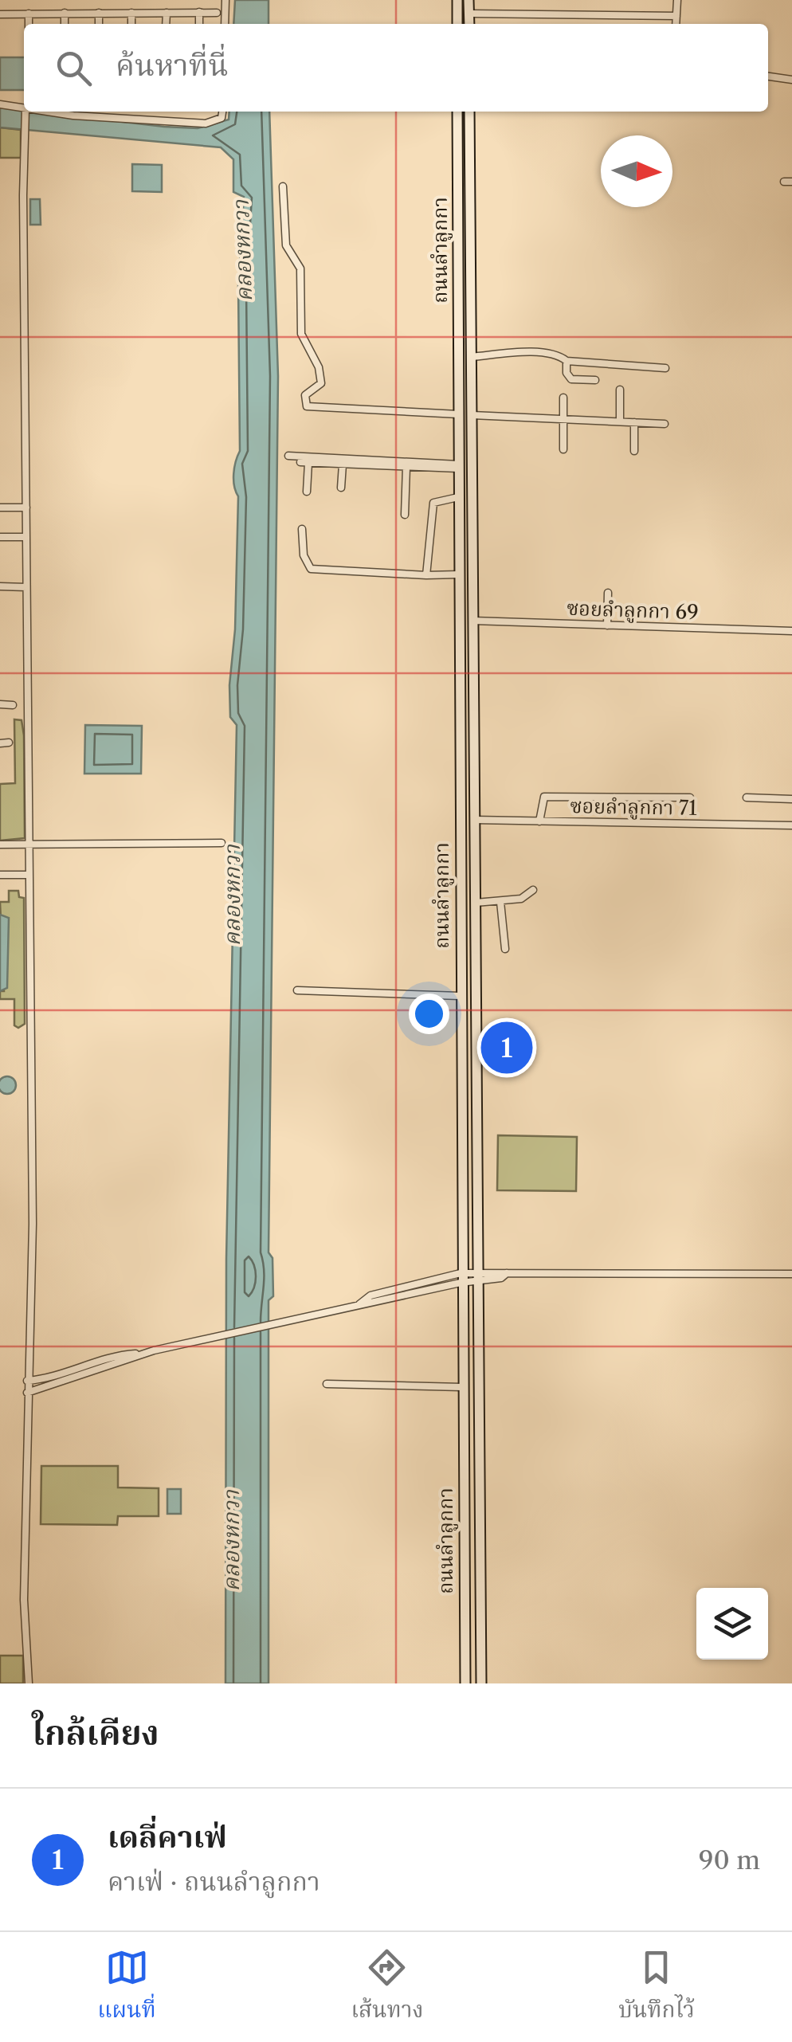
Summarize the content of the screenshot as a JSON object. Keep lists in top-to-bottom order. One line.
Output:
{"streets":{"main road":["ถนนลำลูกกา"],"street":["ซอยลำลูกกา 69","ซอยลำลูกกา 71"]},"crossings":[["ถนนลำลูกกา","ซอยลำลูกกา 69"],["ถนนลำลูกกา","ซอยลำลูกกา 71"]],"water":["คลองหกวา"],"north":"right","page":{"search":"ค้นหาที่นี่","pins":"1","heading":"ใกล้เคียง","list":[{"mark":"1","name":"เดลี่คาเฟ่","note":"คาเฟ่ · ถนนลำลูกกา","value":"90 m"}],"nav":["แผนที่","เส้นทาง","บันทึกไว้"]}}
